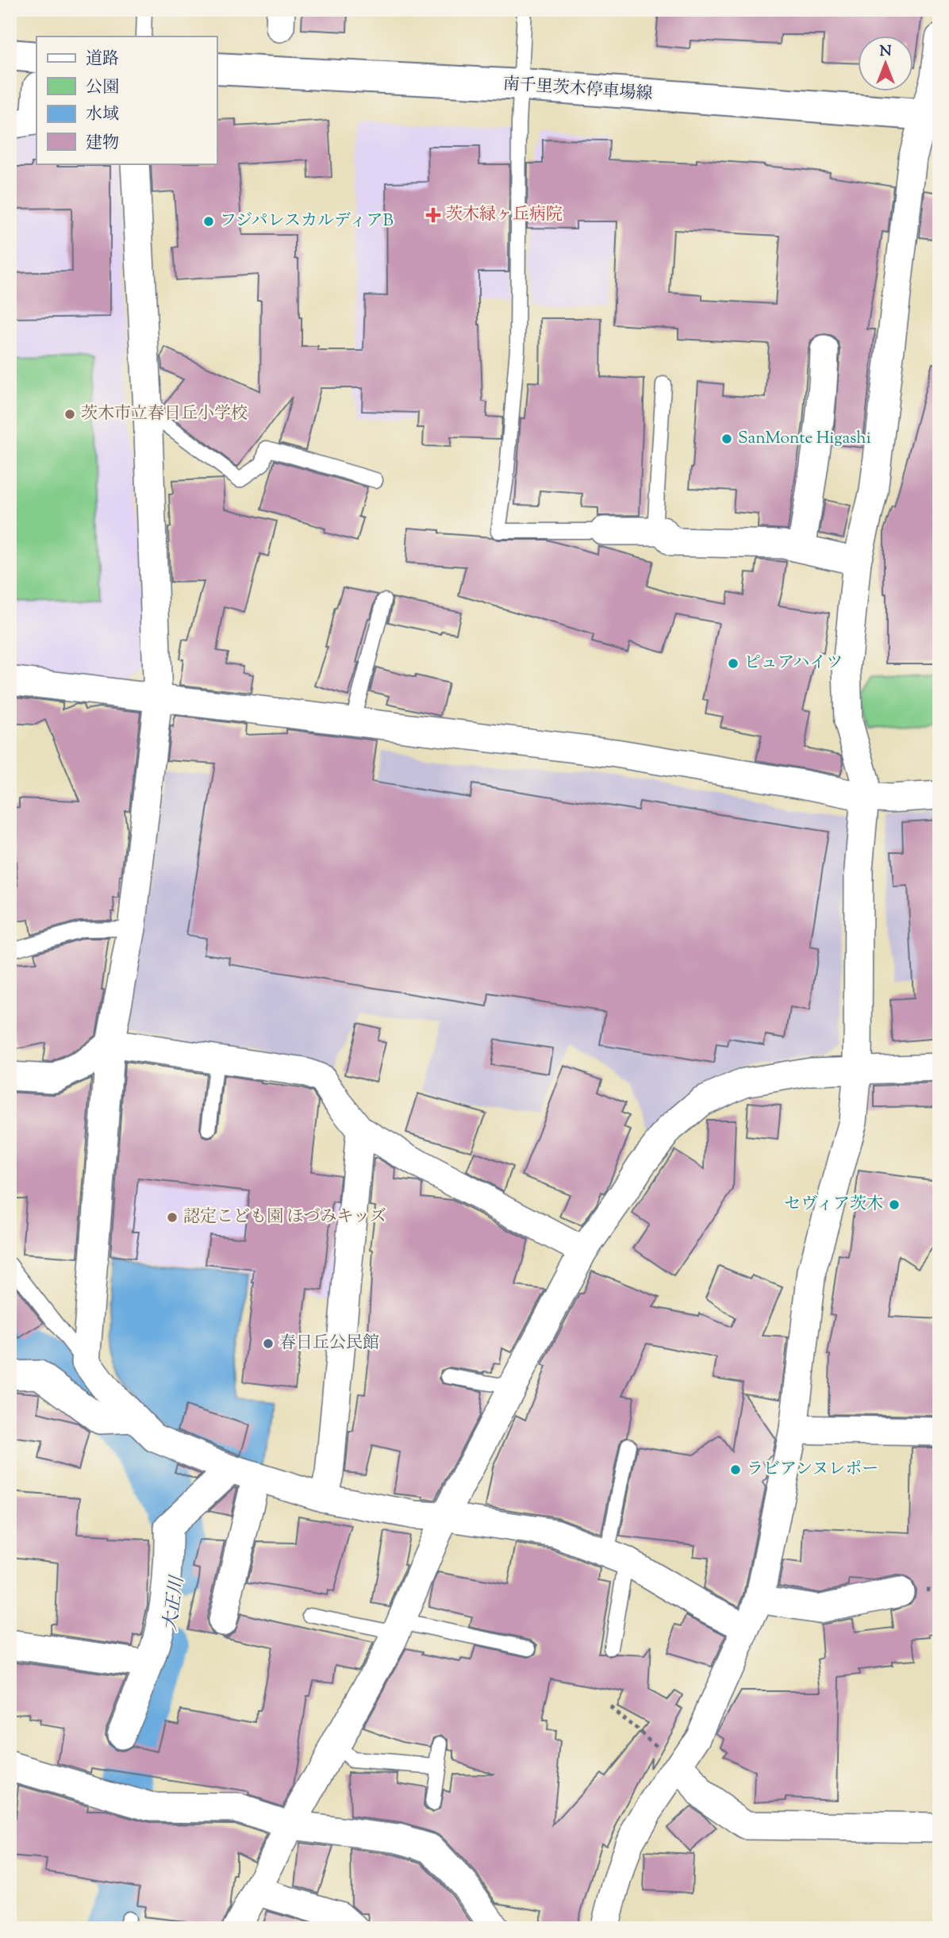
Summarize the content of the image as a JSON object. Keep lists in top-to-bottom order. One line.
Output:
{"streets":{"main road":["南千里茨木停車場線"]},"water":["大正川"],"places":{"health":["茨木緑ヶ丘病院"],"other":["フジパレスカルディアB","茨木市立春日丘小学校","SanMonte Higashi","ピュアハイツ","セヴィア茨木","認定こども園 ほづみキッズ","春日丘公民館","ラビアンヌレポー"]},"legend":["道路","公園","水域","建物"],"north":"top"}
